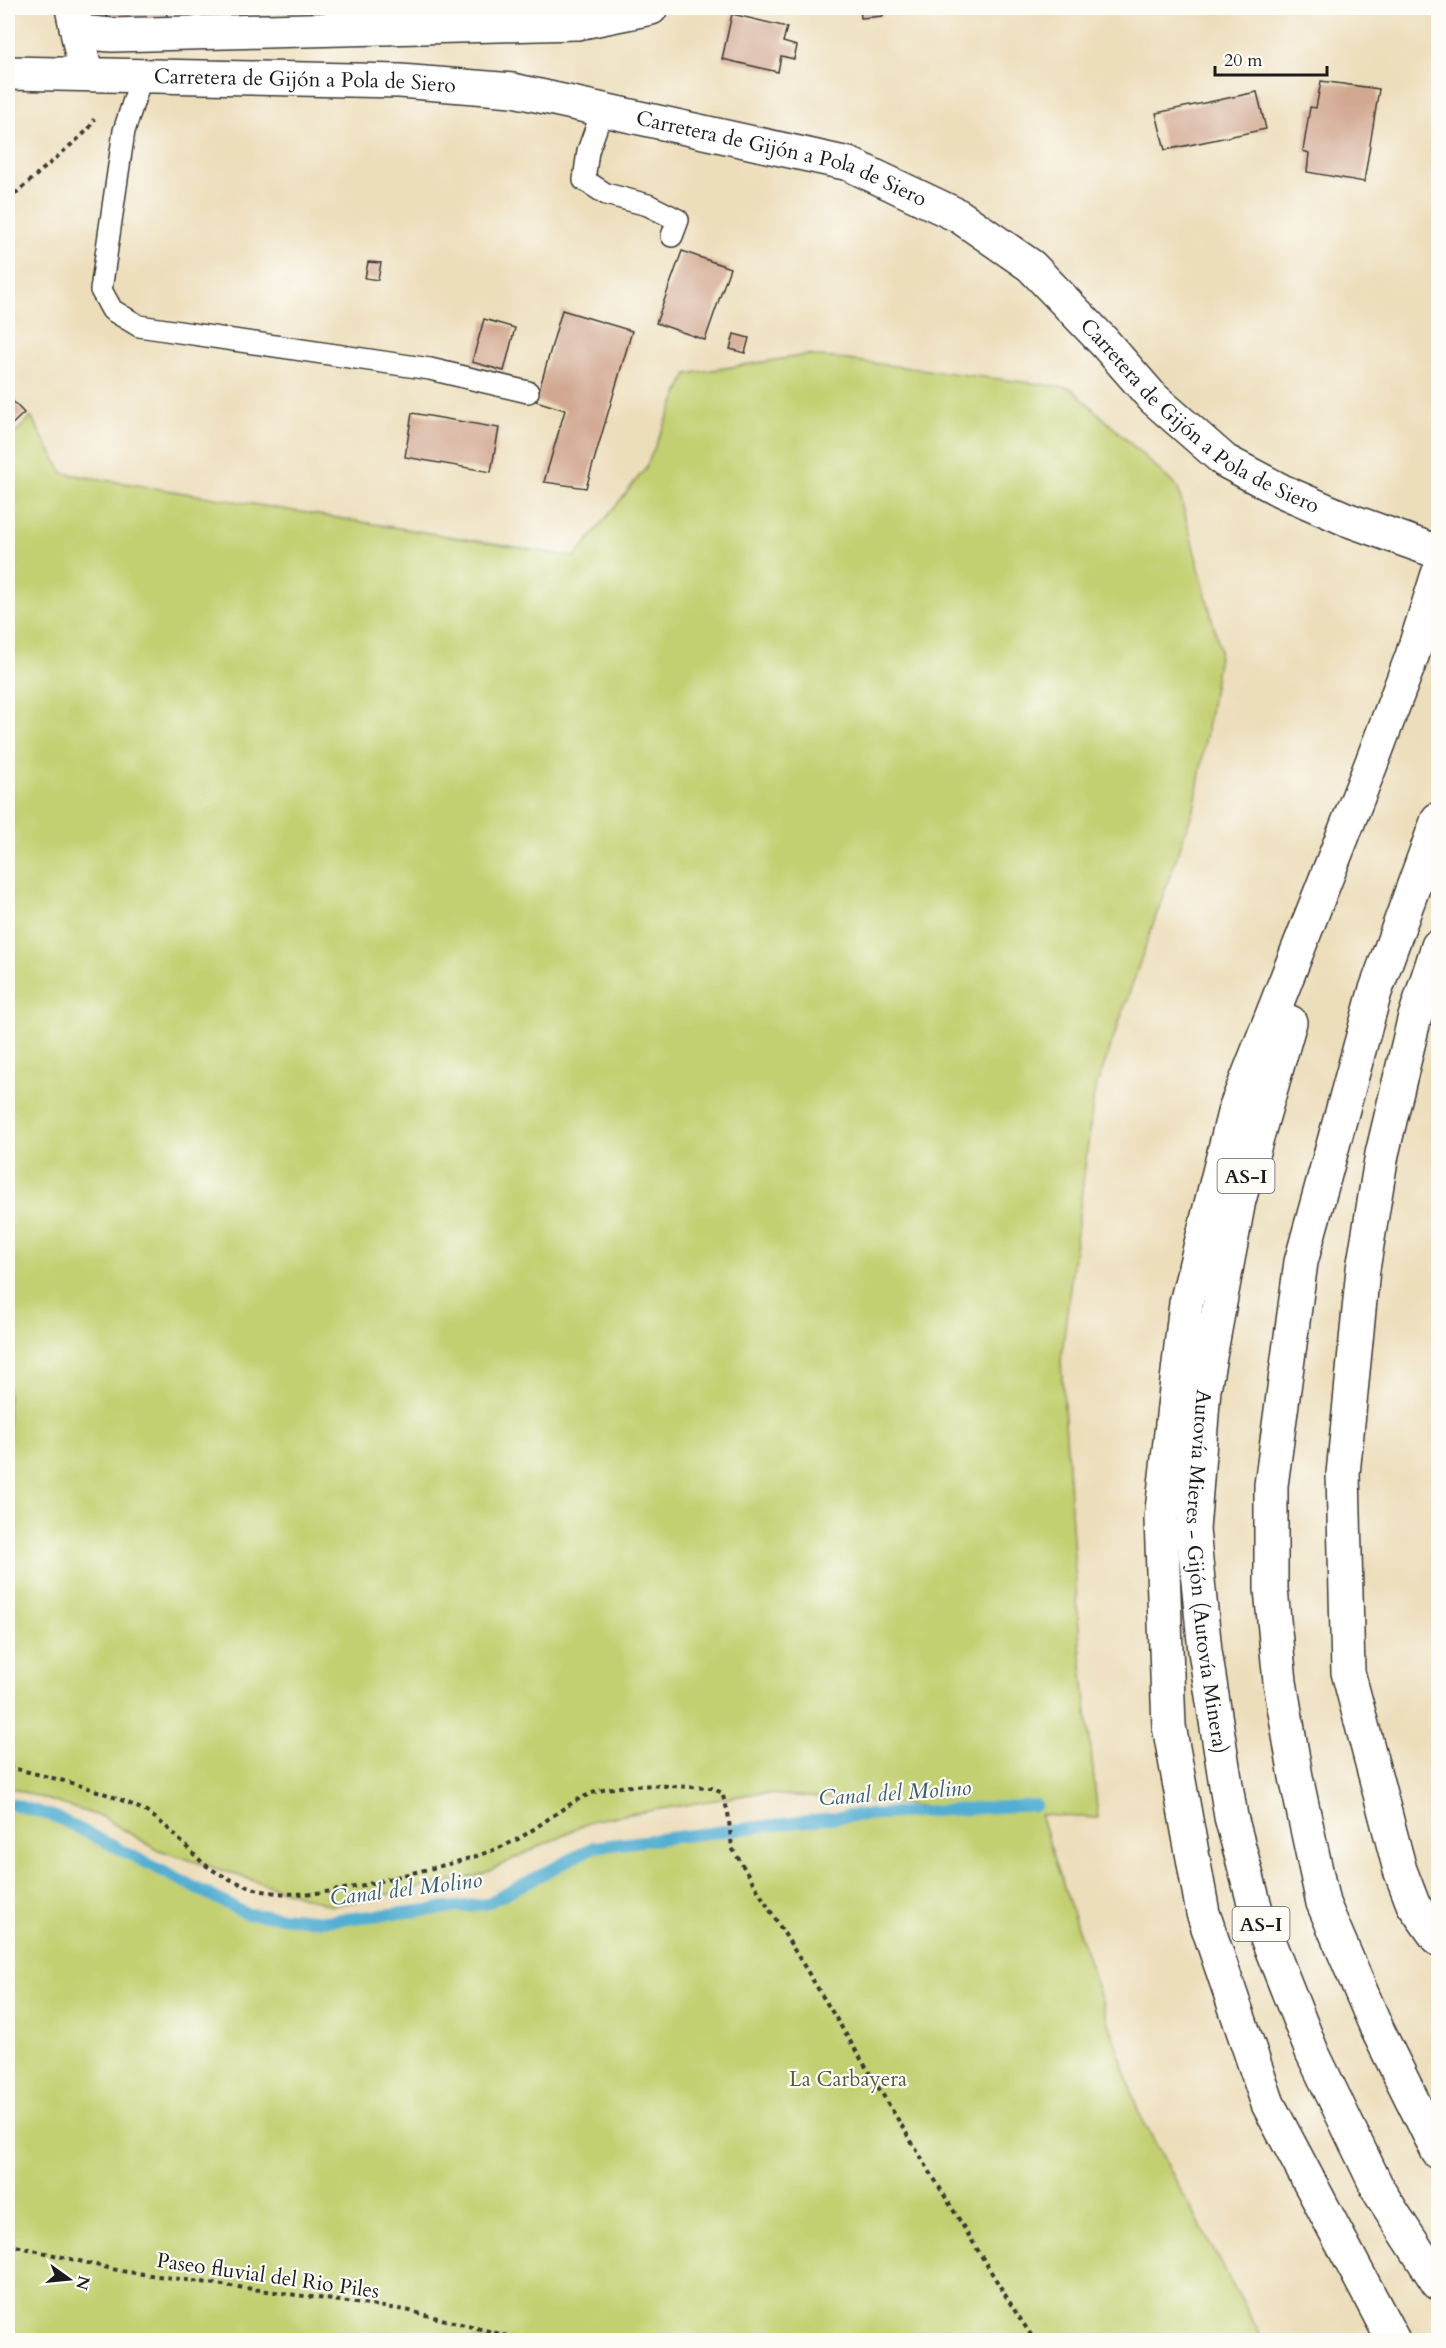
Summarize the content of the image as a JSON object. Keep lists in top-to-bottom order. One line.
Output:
{"streets":{"main road":["Carretera de Gijón a Pola de Siero","AS-I","Autovía Mieres - Gijón (Autovía Minera)"],"path":["Paseo fluvial del Rio Piles"]},"crossings":[["AS-I","Autovía Mieres - Gijón (Autovía Minera)"]],"water":["Canal del Molino"],"parks":["La Carbayera"],"scale_bar":"20 m","north":"right"}
